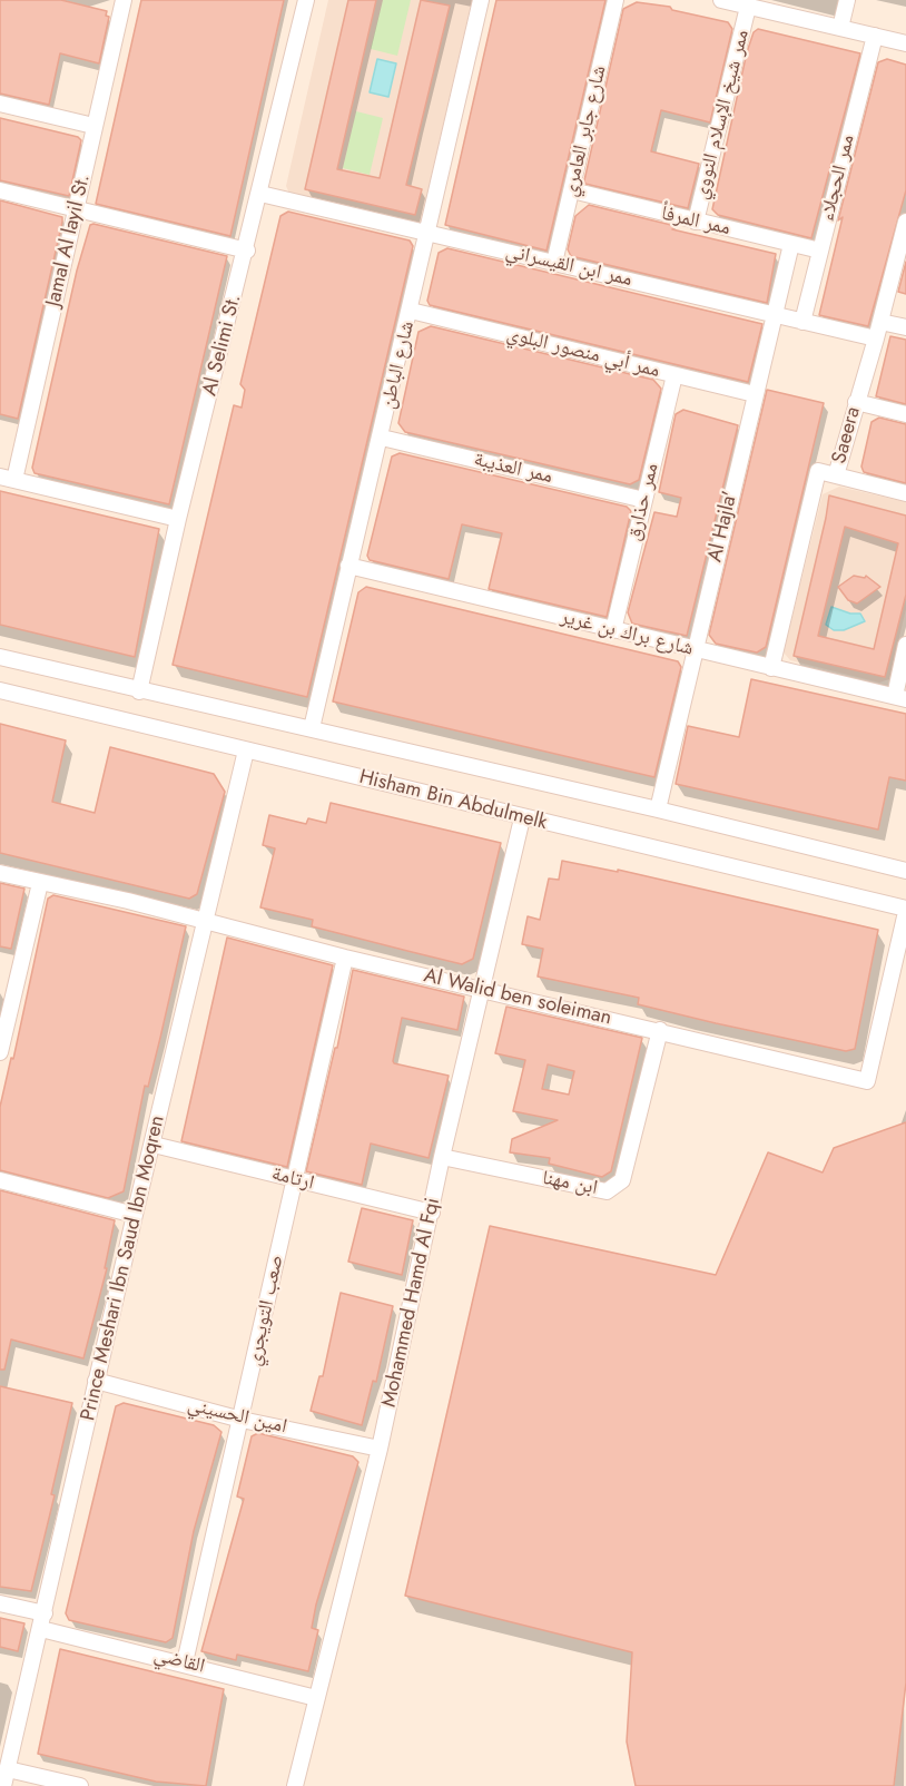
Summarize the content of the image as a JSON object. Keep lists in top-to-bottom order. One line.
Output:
{"streets":{"street":["ممر شيخ الإسلام النووي","شارع جابر العامري","ممر الحجلاء","ممر المرفأ","Jamal Al layil St.","ممر ابن القيسراني","Al Selimi St.","ممر أبي منصور البلوي","شارع الباطن","Saeera","ممر العذيبة","ممر حذارق","Al Hajla'","شارع براك بن غرير","Hisham Bin Abdulmelk","Al Walid ben soleiman","ارتامة","ابن مهنا","Prince Meshari Ibn Saud Ibn Moqren","Mohammed Hamd Al Fqi","صعب التويجري","امين الحسيني","القاضي"]},"crossings":[["ممر شيخ الإسلام النووي","ممر المرفأ"],["شارع جابر العامري","ممر المرفأ"],["شارع جابر العامري","ممر ابن القيسراني"],["ممر الحجلاء","ممر المرفأ"],["ممر الحجلاء","ممر ابن القيسراني"],["ممر المرفأ","Al Hajla'"],["ممر ابن القيسراني","Al Selimi St."],["ممر ابن القيسراني","شارع الباطن"],["ممر ابن القيسراني","Saeera"],["ممر ابن القيسراني","Al Hajla'"],["Al Selimi St.","Hisham Bin Abdulmelk"],["ممر أبي منصور البلوي","شارع الباطن"],["ممر أبي منصور البلوي","ممر حذارق"],["ممر أبي منصور البلوي","Al Hajla'"],["شارع الباطن","ممر العذيبة"],["شارع الباطن","شارع براك بن غرير"],["شارع الباطن","Hisham Bin Abdulmelk"],["Saeera","شارع براك بن غرير"],["ممر العذيبة","ممر حذارق"],["ممر حذارق","شارع براك بن غرير"],["Al Hajla'","شارع براك بن غرير"],["Al Hajla'","Hisham Bin Abdulmelk"],["Hisham Bin Abdulmelk","Al Walid ben soleiman"],["Hisham Bin Abdulmelk","Prince Meshari Ibn Saud Ibn Moqren"],["Hisham Bin Abdulmelk","Mohammed Hamd Al Fqi"],["Al Walid ben soleiman","ابن مهنا"],["Al Walid ben soleiman","Prince Meshari Ibn Saud Ibn Moqren"],["Al Walid ben soleiman","Mohammed Hamd Al Fqi"],["Al Walid ben soleiman","صعب التويجري"],["ارتامة","Prince Meshari Ibn Saud Ibn Moqren"],["ارتامة","Mohammed Hamd Al Fqi"],["ارتامة","صعب التويجري"],["ابن مهنا","Mohammed Hamd Al Fqi"],["Prince Meshari Ibn Saud Ibn Moqren","امين الحسيني"],["Prince Meshari Ibn Saud Ibn Moqren","القاضي"],["Mohammed Hamd Al Fqi","امين الحسيني"],["Mohammed Hamd Al Fqi","القاضي"],["صعب التويجري","امين الحسيني"],["صعب التويجري","القاضي"]]}
